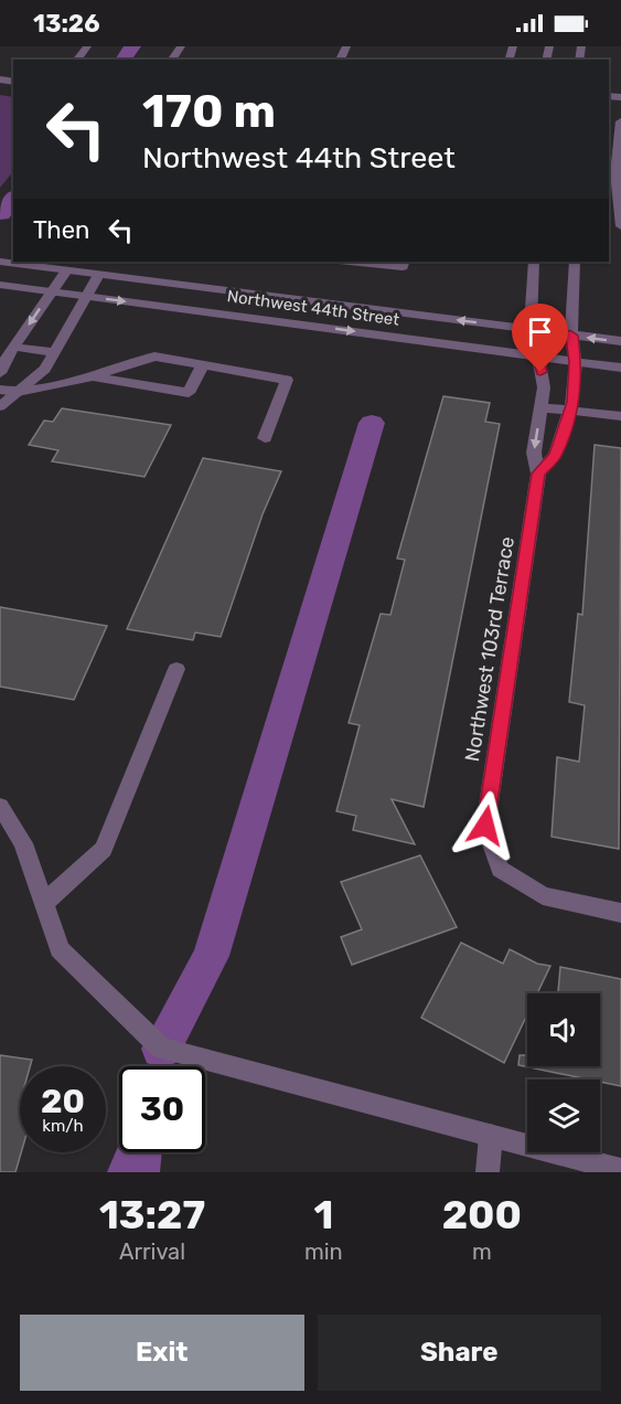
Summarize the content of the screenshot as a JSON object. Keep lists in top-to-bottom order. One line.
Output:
{"streets":{"street":["Northwest 44th Street","Northwest 103rd Terrace"]},"crossings":[["Northwest 44th Street","Northwest 103rd Terrace"]],"page":{"status":"13:26","turn":["170 m","Northwest 44th Street"],"then":"Then","speed":"20 km/h","limit":"30","eta":["13:27","Arrival","1","min","200","m"],"buttons":["Exit","Share"]}}
